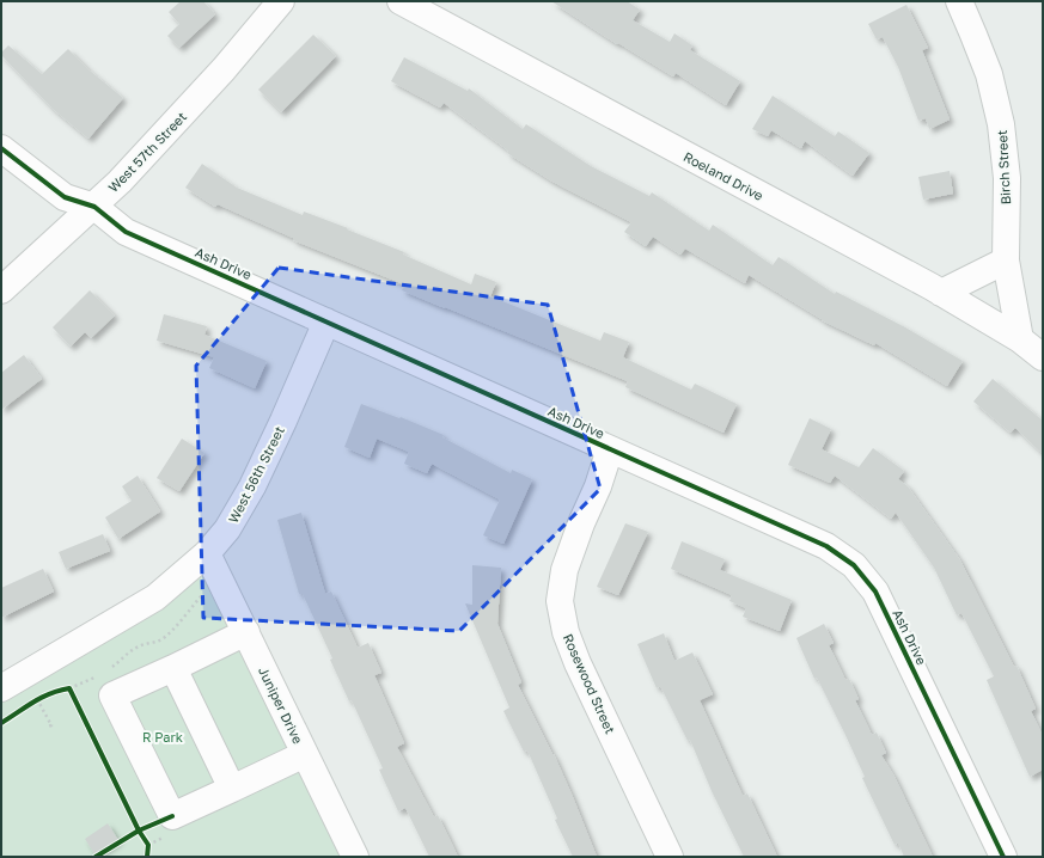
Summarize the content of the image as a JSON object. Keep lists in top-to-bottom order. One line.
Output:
{"streets":{"street":["West 57th Street","Birch Street","Roeland Drive","Ash Drive","West 56th Street","Rosewood Street","Juniper Drive"]},"crossings":[["West 57th Street","Ash Drive"],["Birch Street","Roeland Drive"],["Ash Drive","West 56th Street"],["Ash Drive","Rosewood Street"],["West 56th Street","Juniper Drive"]],"parks":["R Park"]}
